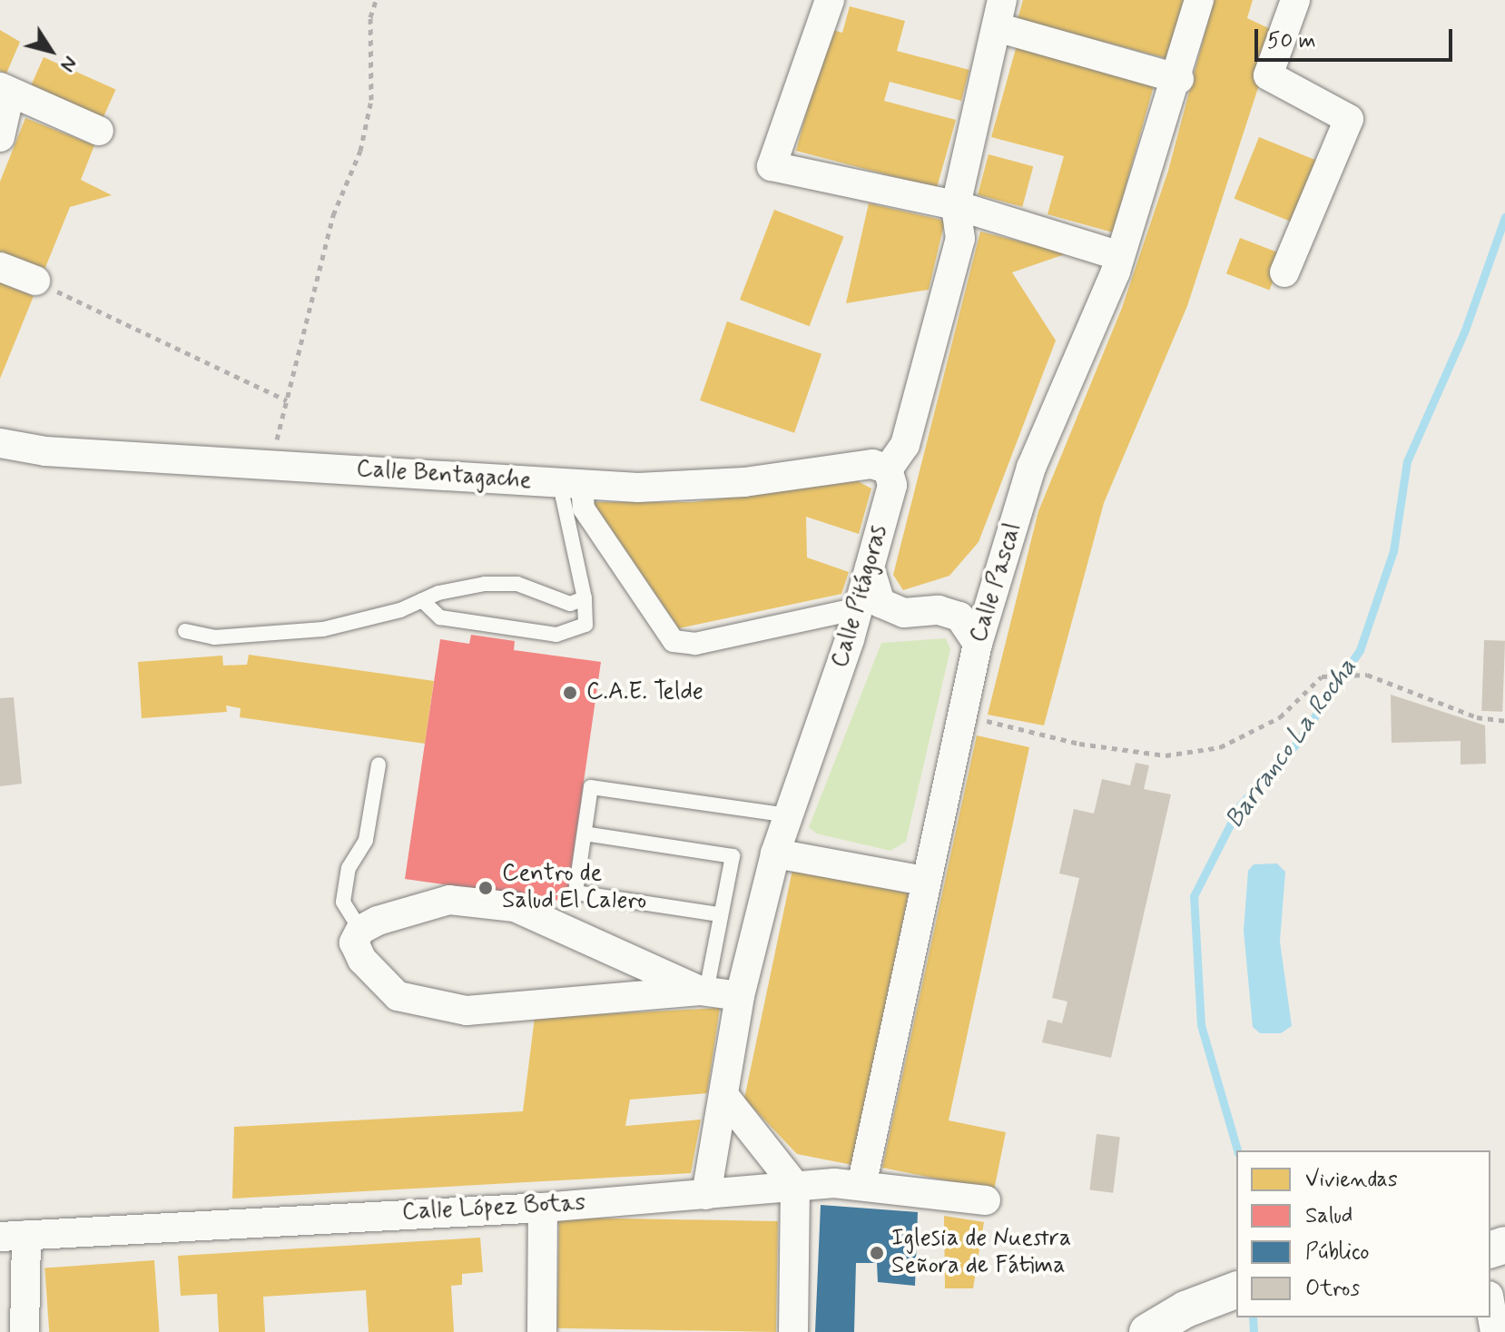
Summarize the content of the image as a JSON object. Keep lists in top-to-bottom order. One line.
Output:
{"streets":{"street":["Calle Bentagache","Calle Pascal","Calle Pitágoras","Calle López Botas"]},"crossings":[["Calle Bentagache","Calle Pitágoras"],["Calle Pascal","Calle López Botas"],["Calle Pitágoras","Calle López Botas"]],"water":["Barranco La Rocha"],"places":["C.A.E. Telde","Centro de Salud El Calero","Iglesia de Nuestra Señora de Fátima"],"legend":["Viviendas","Salud","Público","Otros"],"scale_bar":"50 m","north":"bottom right"}
